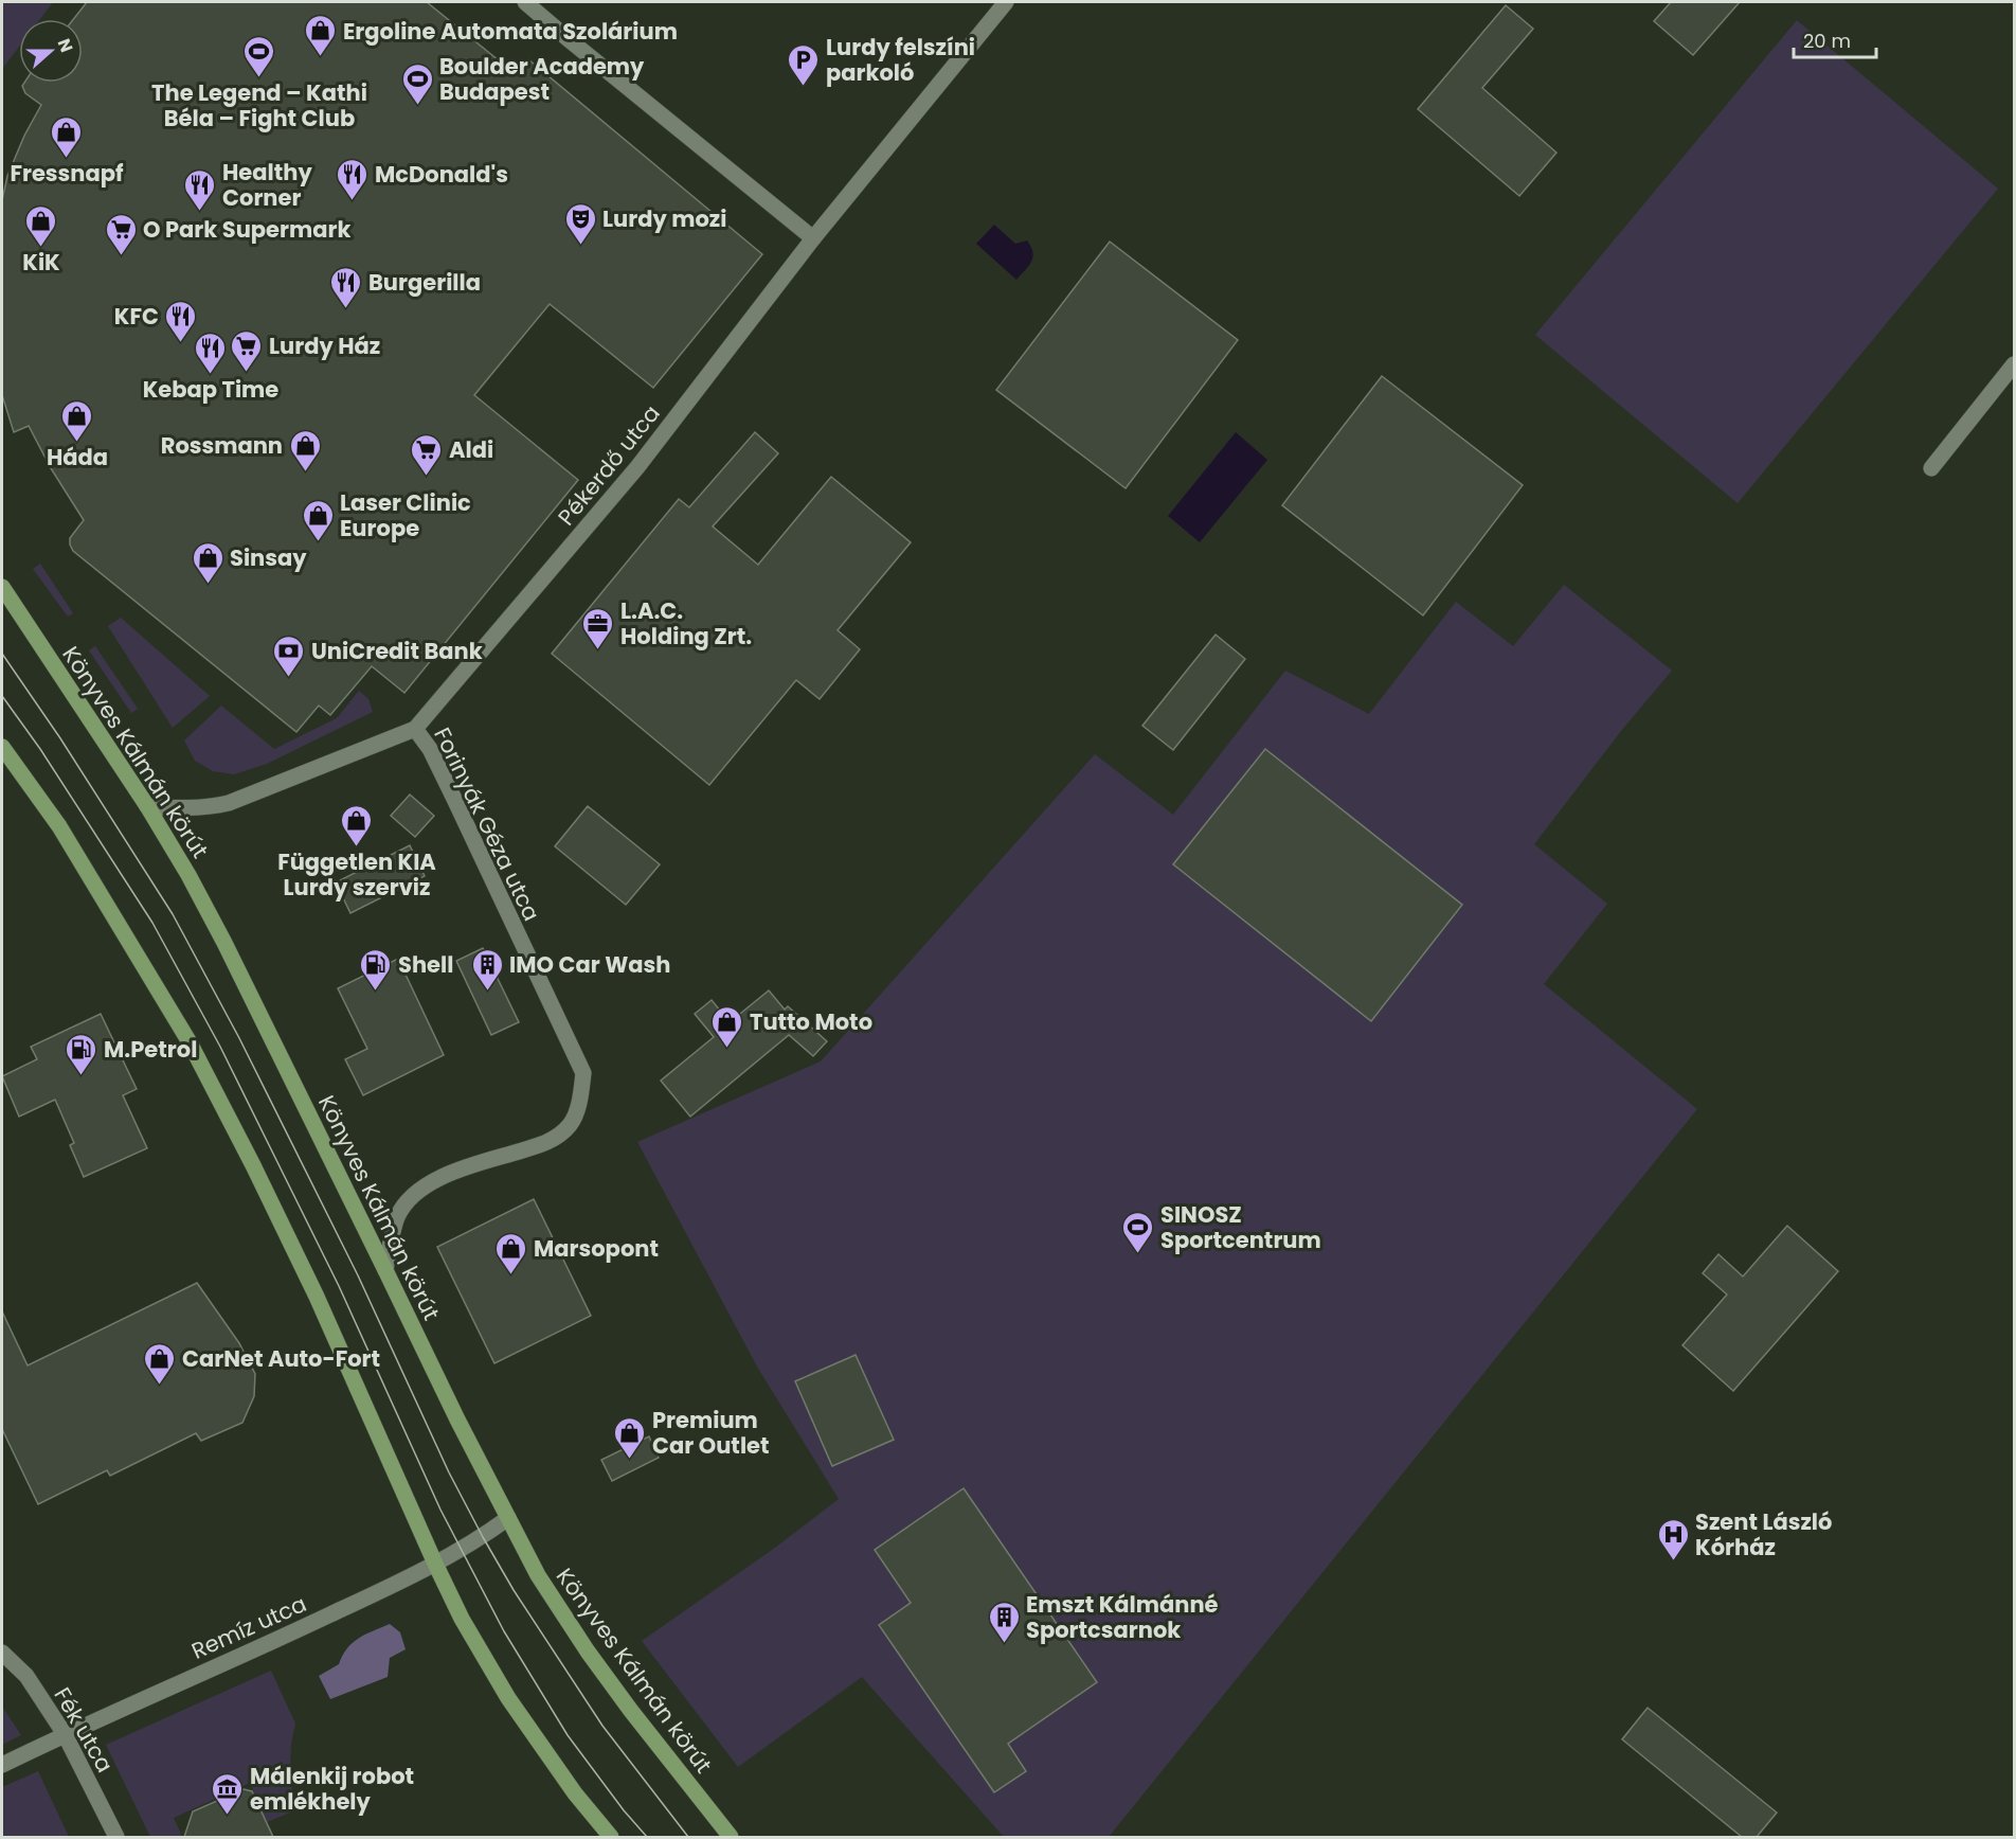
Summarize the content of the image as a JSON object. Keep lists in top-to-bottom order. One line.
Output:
{"streets":{"main road":["Könyves Kálmán körút"],"street":["Pékerdő utca","Forinyák Géza utca","Remíz utca","Fék utca"]},"crossings":[["Pékerdő utca","Könyves Kálmán körút"],["Pékerdő utca","Forinyák Géza utca"],["Könyves Kálmán körút","Forinyák Géza utca"],["Könyves Kálmán körút","Remíz utca"],["Remíz utca","Fék utca"]],"places":{"shop":["Ergoline Automata Szolárium","Fressnapf","KiK","Háda","Rossmann","Laser Clinic Europe","Sinsay","Független KIA Lurdy szerviz","Tutto Moto","Marsopont","CarNet Auto-Fort","Premium Car Outlet"],"sports":["The Legend – Kathi Béla – Fight Club","Boulder Academy Budapest","SINOSZ Sportcentrum"],"parking":["Lurdy felszíni parkoló"],"restaurant":["McDonald's","Healthy Corner","Burgerilla","KFC","Kebap Time"],"theatre":["Lurdy mozi"],"supermarket":["O Park Supermark","Lurdy Ház","Aldi"],"office":["L.A.C. Holding Zrt."],"bank":["UniCredit Bank"],"fuel station":["Shell","M.Petrol"],"building":["IMO Car Wash","Emszt Kálmánné Sportcsarnok"],"hospital":["Szent László Kórház"],"museum":["Málenkij robot emlékhely"]},"scale_bar":"20 m","north":"right"}
